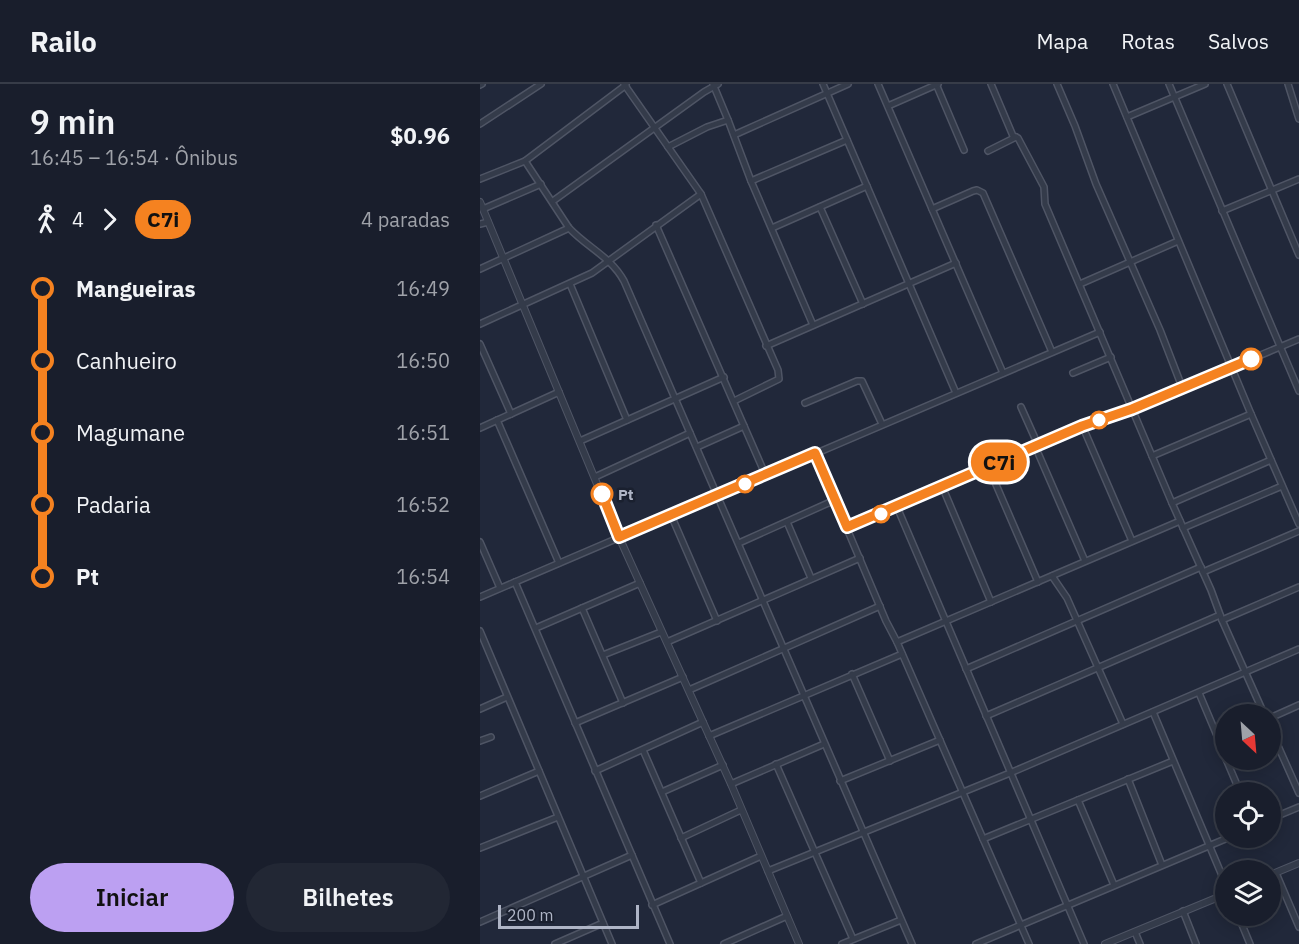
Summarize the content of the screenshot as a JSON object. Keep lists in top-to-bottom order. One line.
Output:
{"places":["Pt"],"lines":["bus line C7i"],"scale_bar":"200 m","north":"bottom right","page":{"header":"Railo","nav":["Mapa","Rotas","Salvos"],"heading":["9 min","16:45 – 16:54 · Ônibus","$0.96"],"on_map":"C7i","legs":["4","C7i","4 paradas"],"list":[{"name":"Mangueiras","value":"16:49"},{"name":"Canhueiro","value":"16:50"},{"name":"Magumane","value":"16:51"},{"name":"Padaria","value":"16:52"},{"name":"Pt","value":"16:54"}],"buttons":["Iniciar","Bilhetes"],"scale":"200 m"}}
